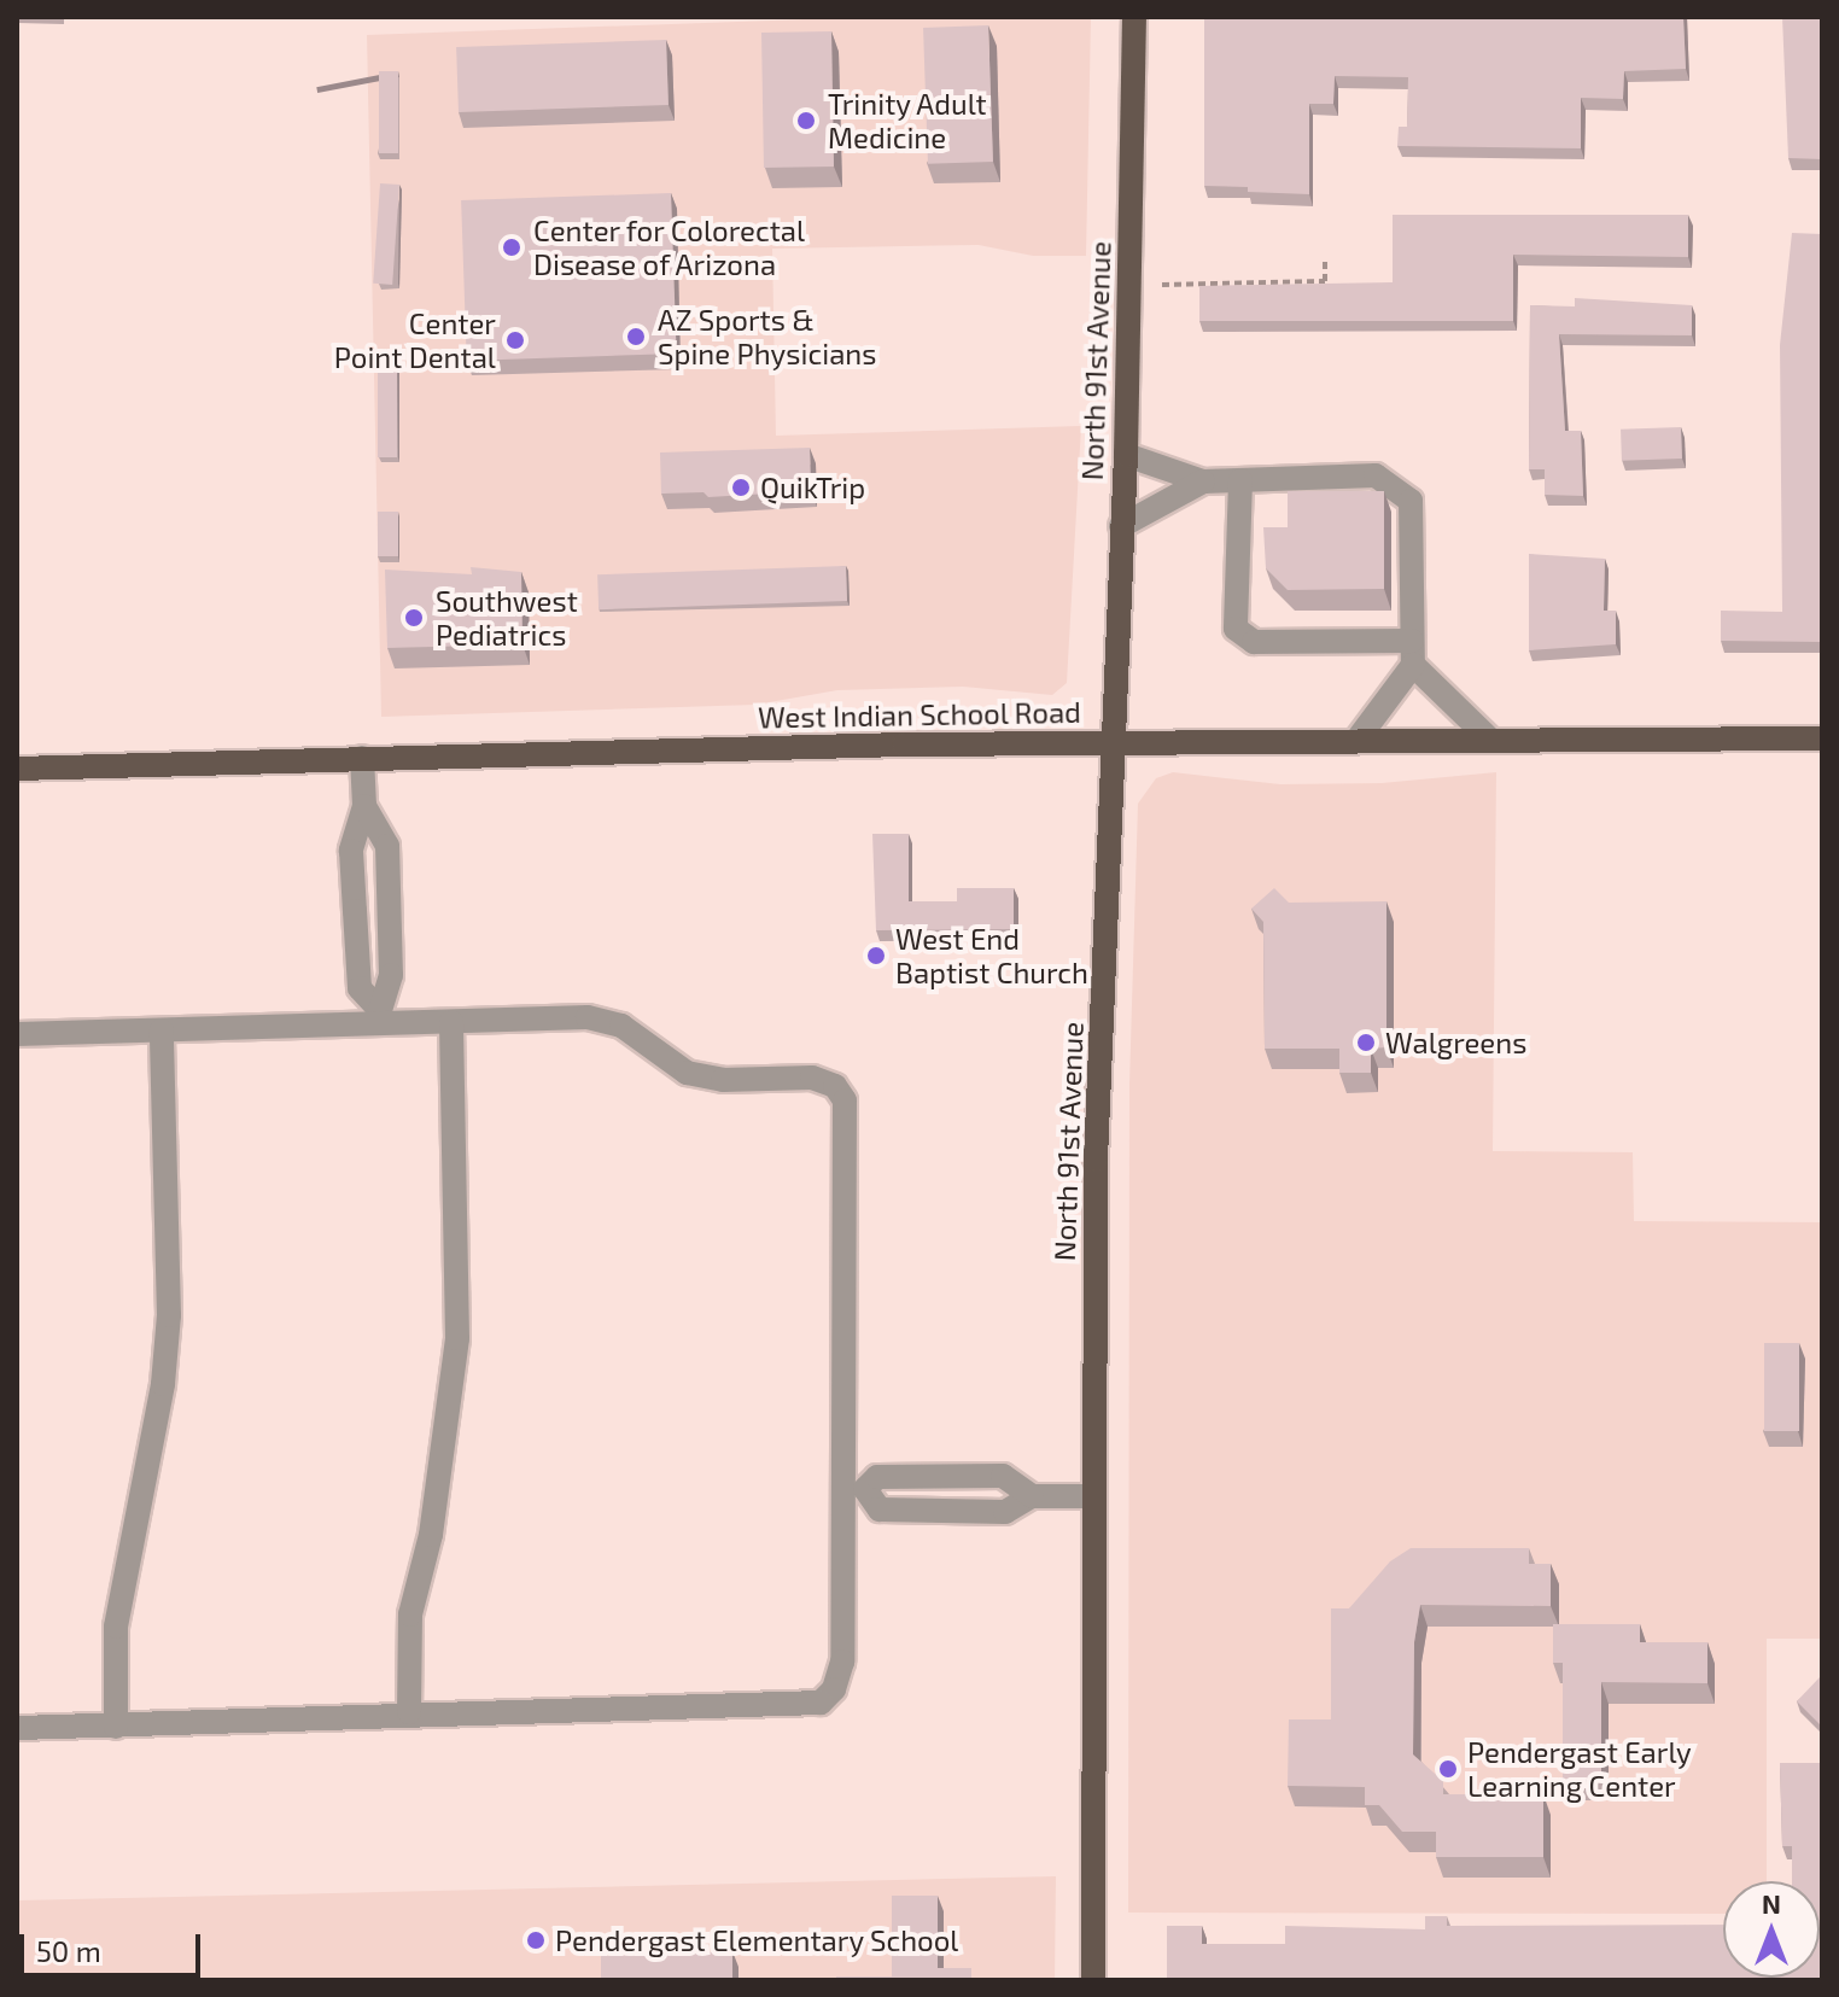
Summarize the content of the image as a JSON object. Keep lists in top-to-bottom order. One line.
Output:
{"streets":{"main road":["North 91st Avenue","West Indian School Road"]},"crossings":[["North 91st Avenue","West Indian School Road"]],"places":["Trinity Adult Medicine","Center for Colorectal Disease of Arizona","AZ Sports & Spine Physicians","Center Point Dental","QuikTrip","Southwest Pediatrics","West End Baptist Church","Walgreens","Pendergast Early Learning Center","Pendergast Elementary School"],"scale_bar":"50 m","north":"top"}
